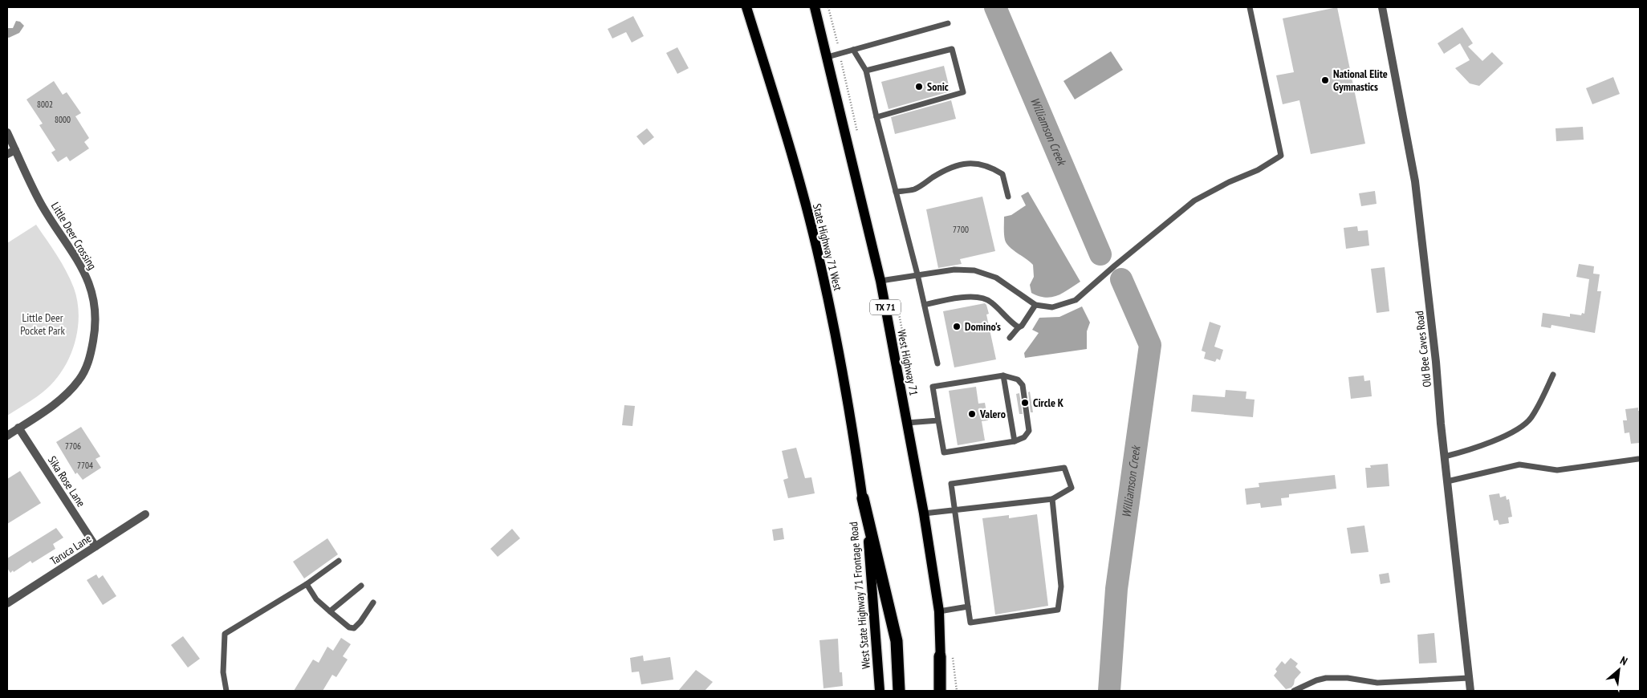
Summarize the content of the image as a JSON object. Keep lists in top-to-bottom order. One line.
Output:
{"streets":{"highway":["TX 71"],"main road":["State Highway 71 West","West Highway 71","West State Highway 71 Frontage Road"],"street":["Little Deer Crossing","Old Bee Caves Road","Sika Rose Lane","Taruca Lane"]},"crossings":[["Little Deer Crossing","Sika Rose Lane"],["State Highway 71 West","West State Highway 71 Frontage Road"],["TX 71","West Highway 71"],["Sika Rose Lane","Taruca Lane"]],"water":["Williamson Creek"],"parks":["Little Deer Pocket Park"],"places":["National Elite Gymnastics","Sonic","Domino's","Circle K","Valero"],"house_numbers":["8002","8000","7700","7706","7704"],"north":"top right"}
